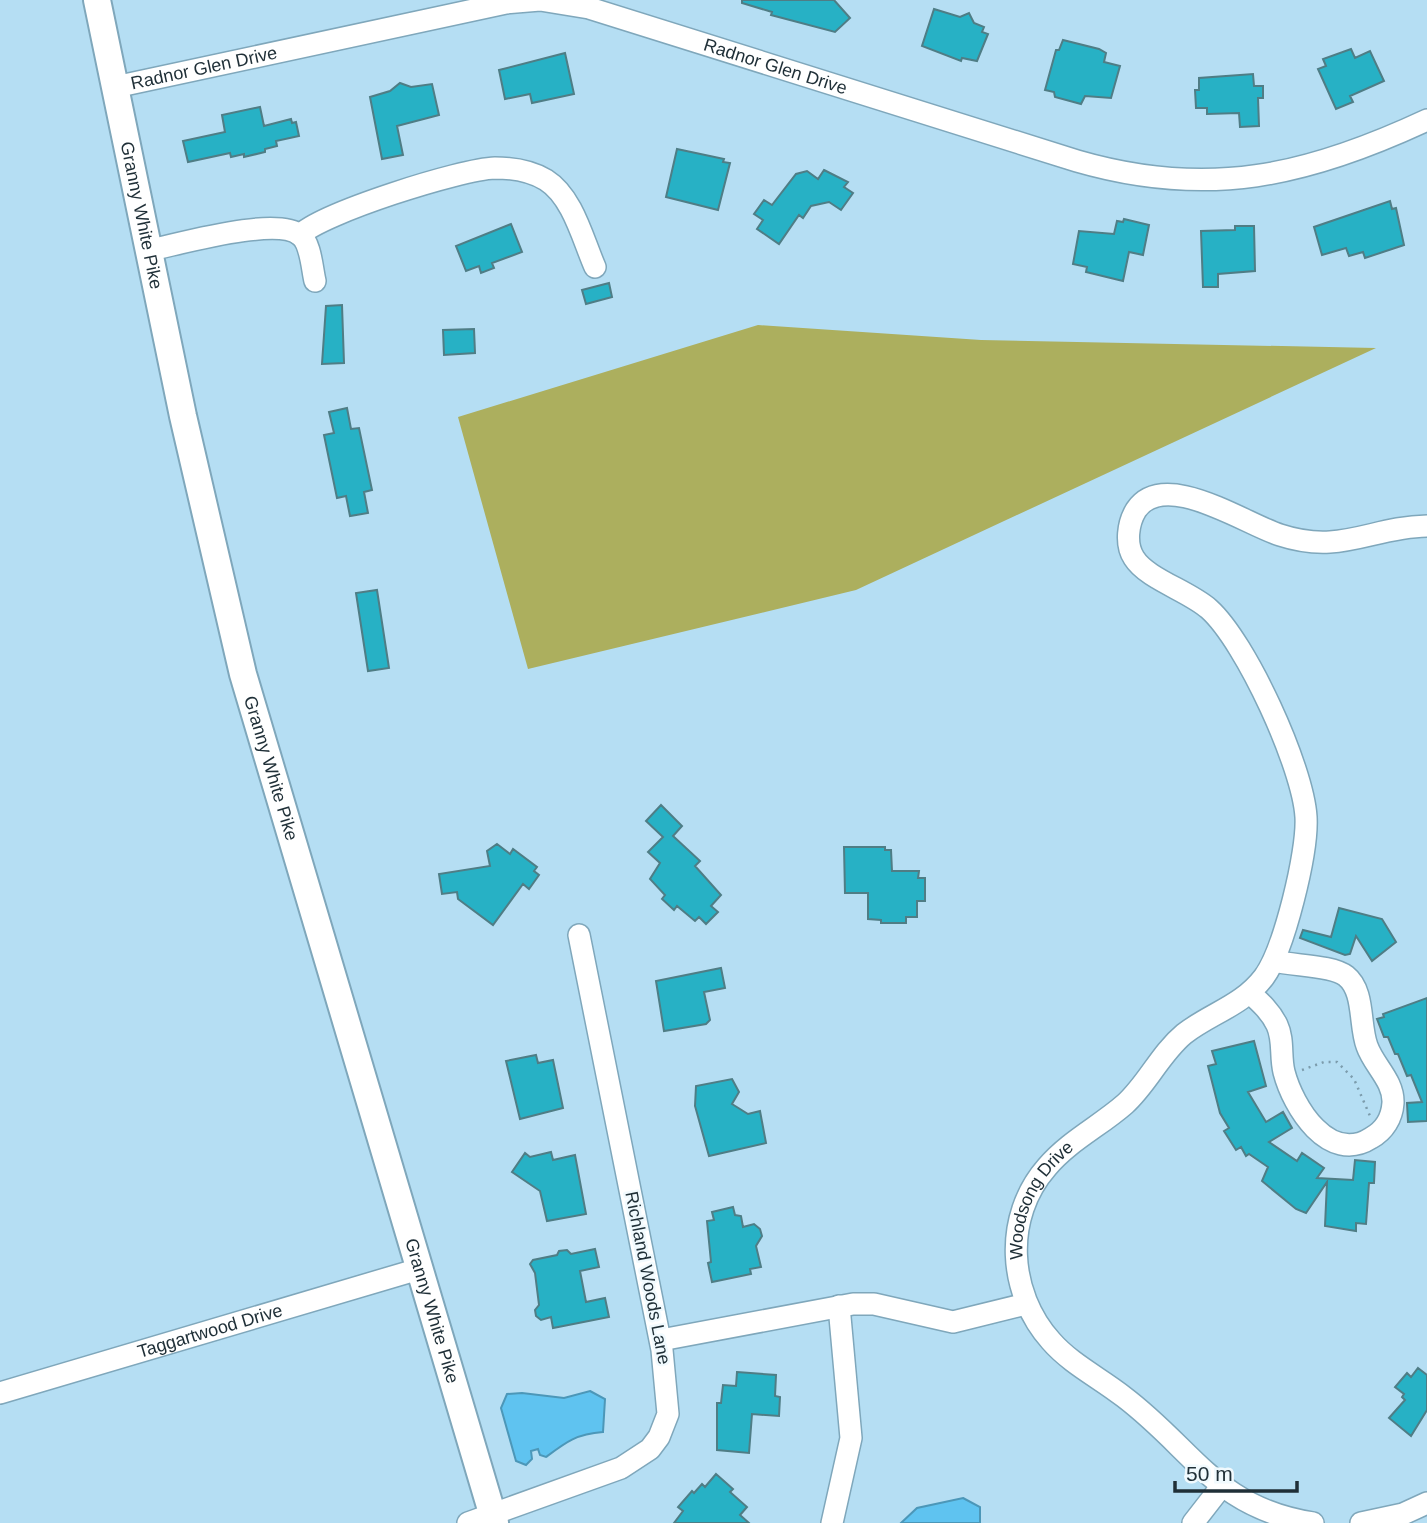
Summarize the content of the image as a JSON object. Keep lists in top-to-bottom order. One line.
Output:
{"streets":{"main road":["Granny White Pike"],"street":["Radnor Glen Drive","Woodsong Drive","Richland Woods Lane","Taggartwood Drive"]},"crossings":[["Radnor Glen Drive","Granny White Pike"],["Granny White Pike","Richland Woods Lane"],["Granny White Pike","Taggartwood Drive"]],"scale_bar":"50 m"}
